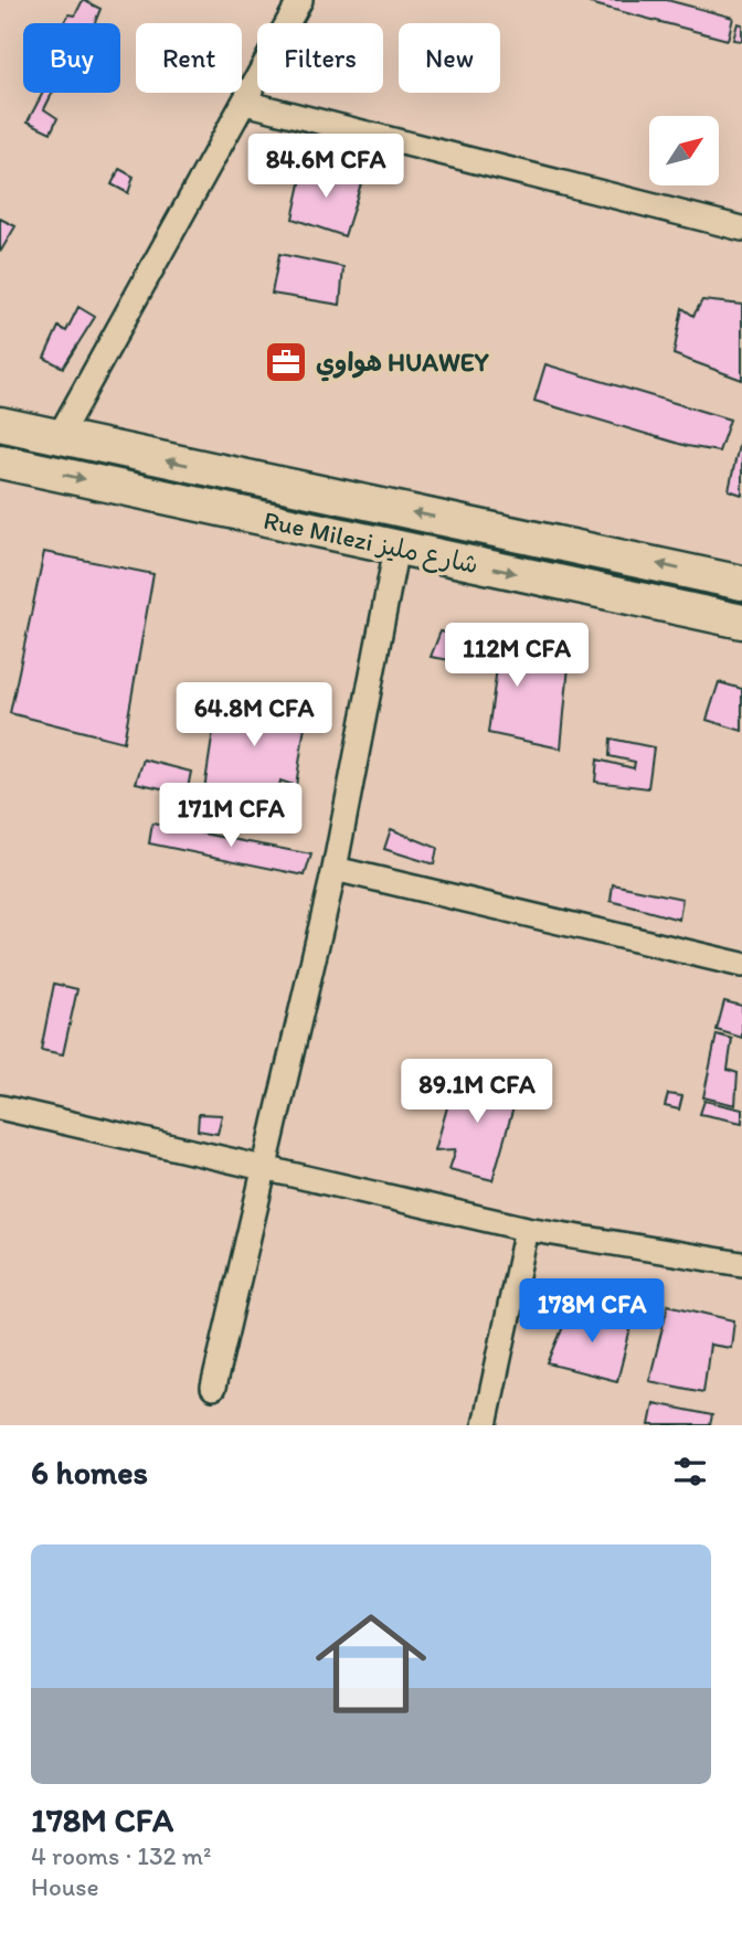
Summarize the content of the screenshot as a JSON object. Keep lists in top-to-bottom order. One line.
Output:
{"streets":{"street":["Rue Milezi شارع مليز"]},"places":{"office":["هواوي HUAWEY"]},"north":"top right","page":{"chip":["Buy","Rent","Filters","New"],"price":["84.6M CFA","112M CFA","64.8M CFA","171M CFA","89.1M CFA","178M CFA"],"heading":"6 homes","list":[{"name":"178M CFA","note":"4 rooms · 132 m² · House"}]}}
